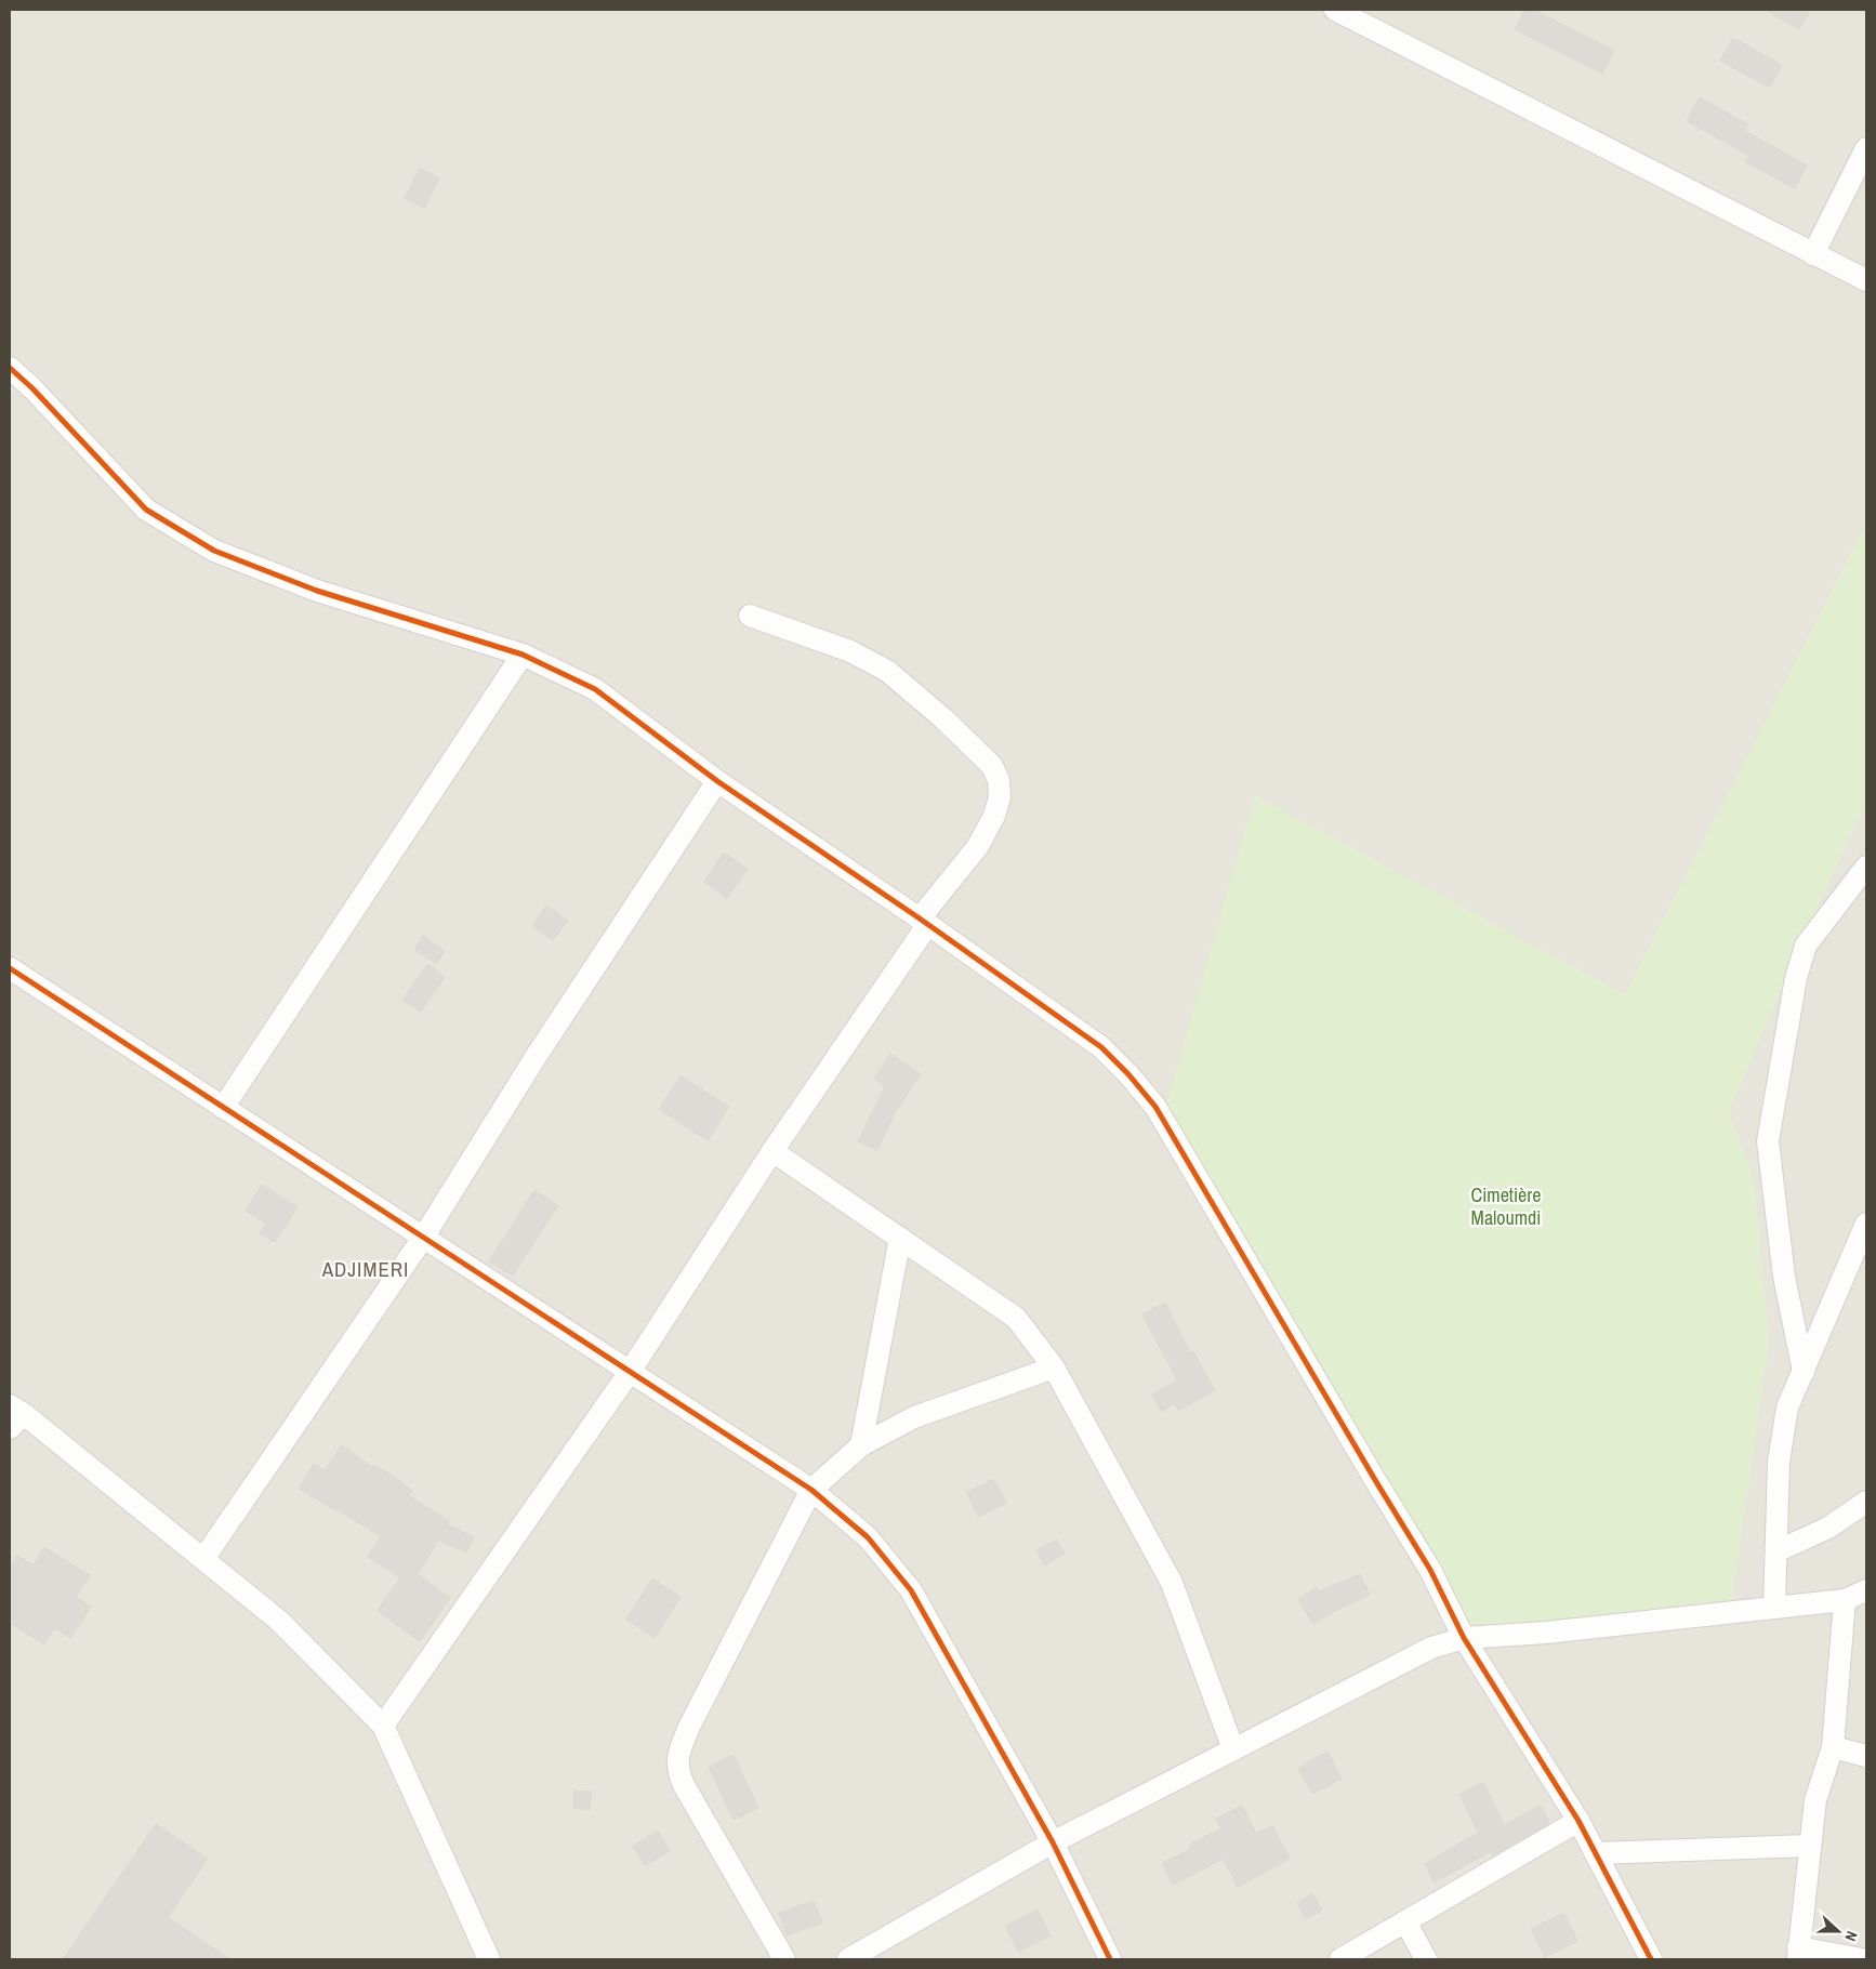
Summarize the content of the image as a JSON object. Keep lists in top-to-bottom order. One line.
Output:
{"districts":["ADJIMERI"],"parks":["Cimetière Maloumdi"],"north":"right"}
